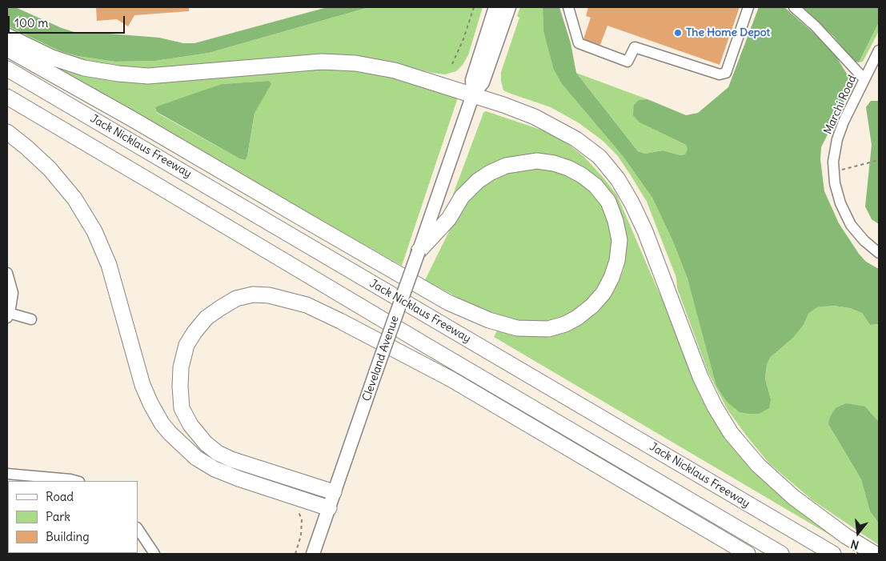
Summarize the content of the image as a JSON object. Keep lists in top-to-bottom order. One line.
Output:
{"streets":{"highway":["Jack Nicklaus Freeway"],"main road":["Cleveland Avenue"],"street":["Marchi Road"]},"places":["The Home Depot"],"legend":["Road","Park","Building"],"scale_bar":"100 m","north":"bottom"}
